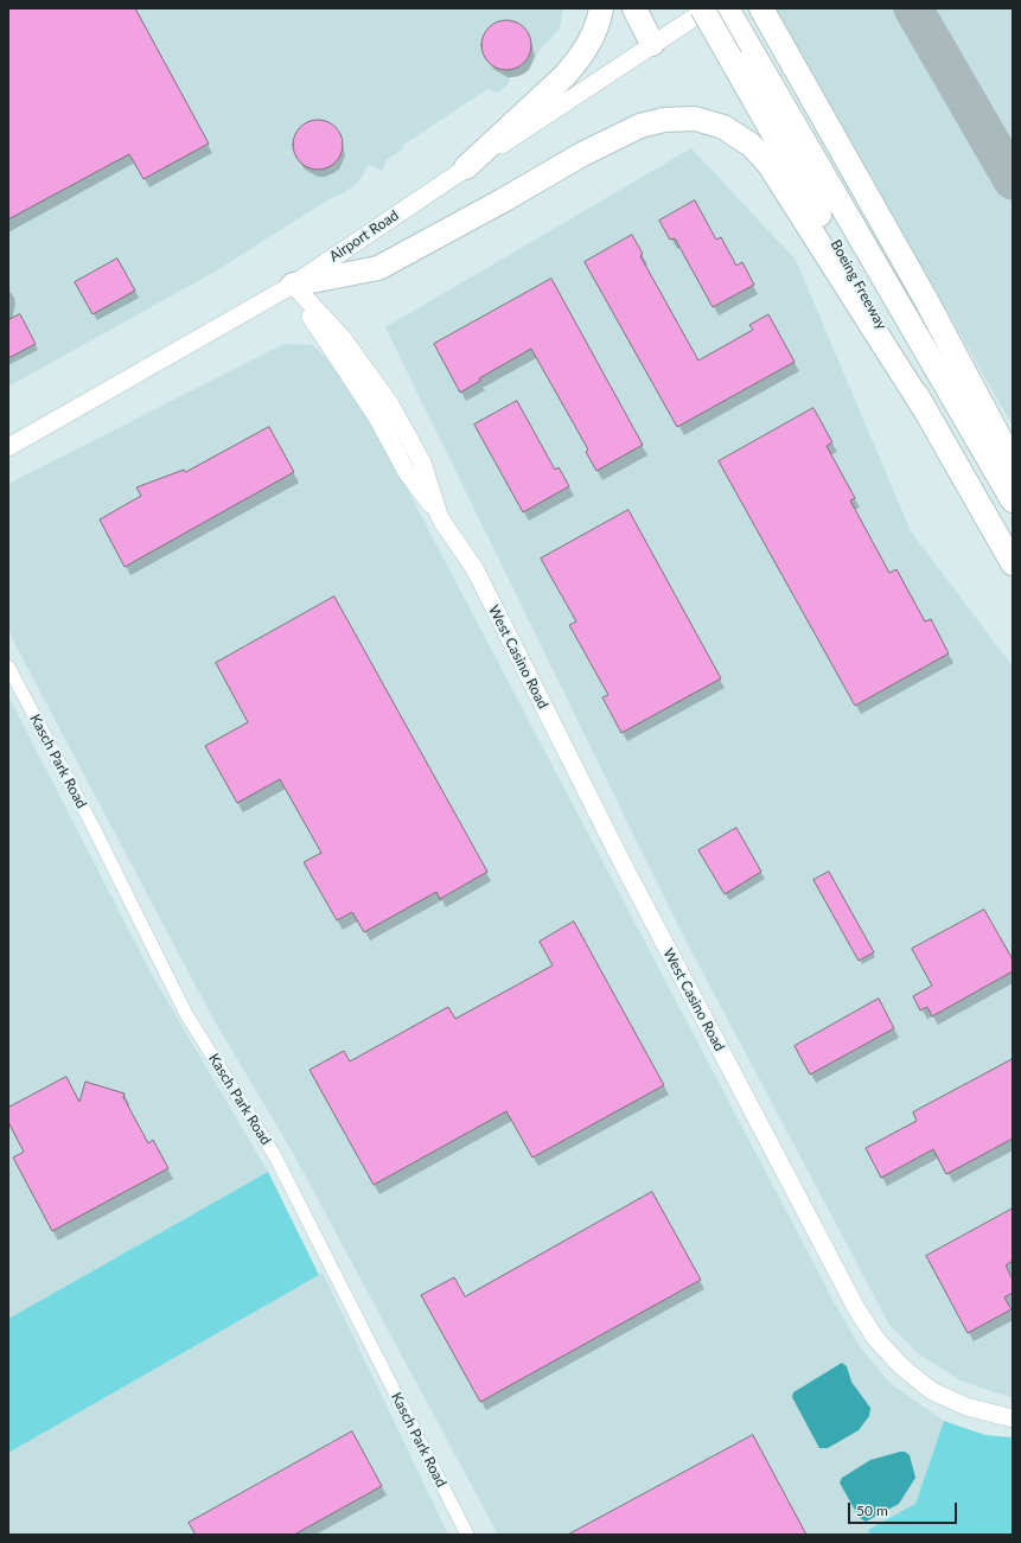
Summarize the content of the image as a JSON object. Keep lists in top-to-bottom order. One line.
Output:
{"streets":{"highway":["Boeing Freeway"],"street":["Airport Road","West Casino Road","Kasch Park Road"]},"crossings":[["Airport Road","West Casino Road"]],"scale_bar":"50 m"}
